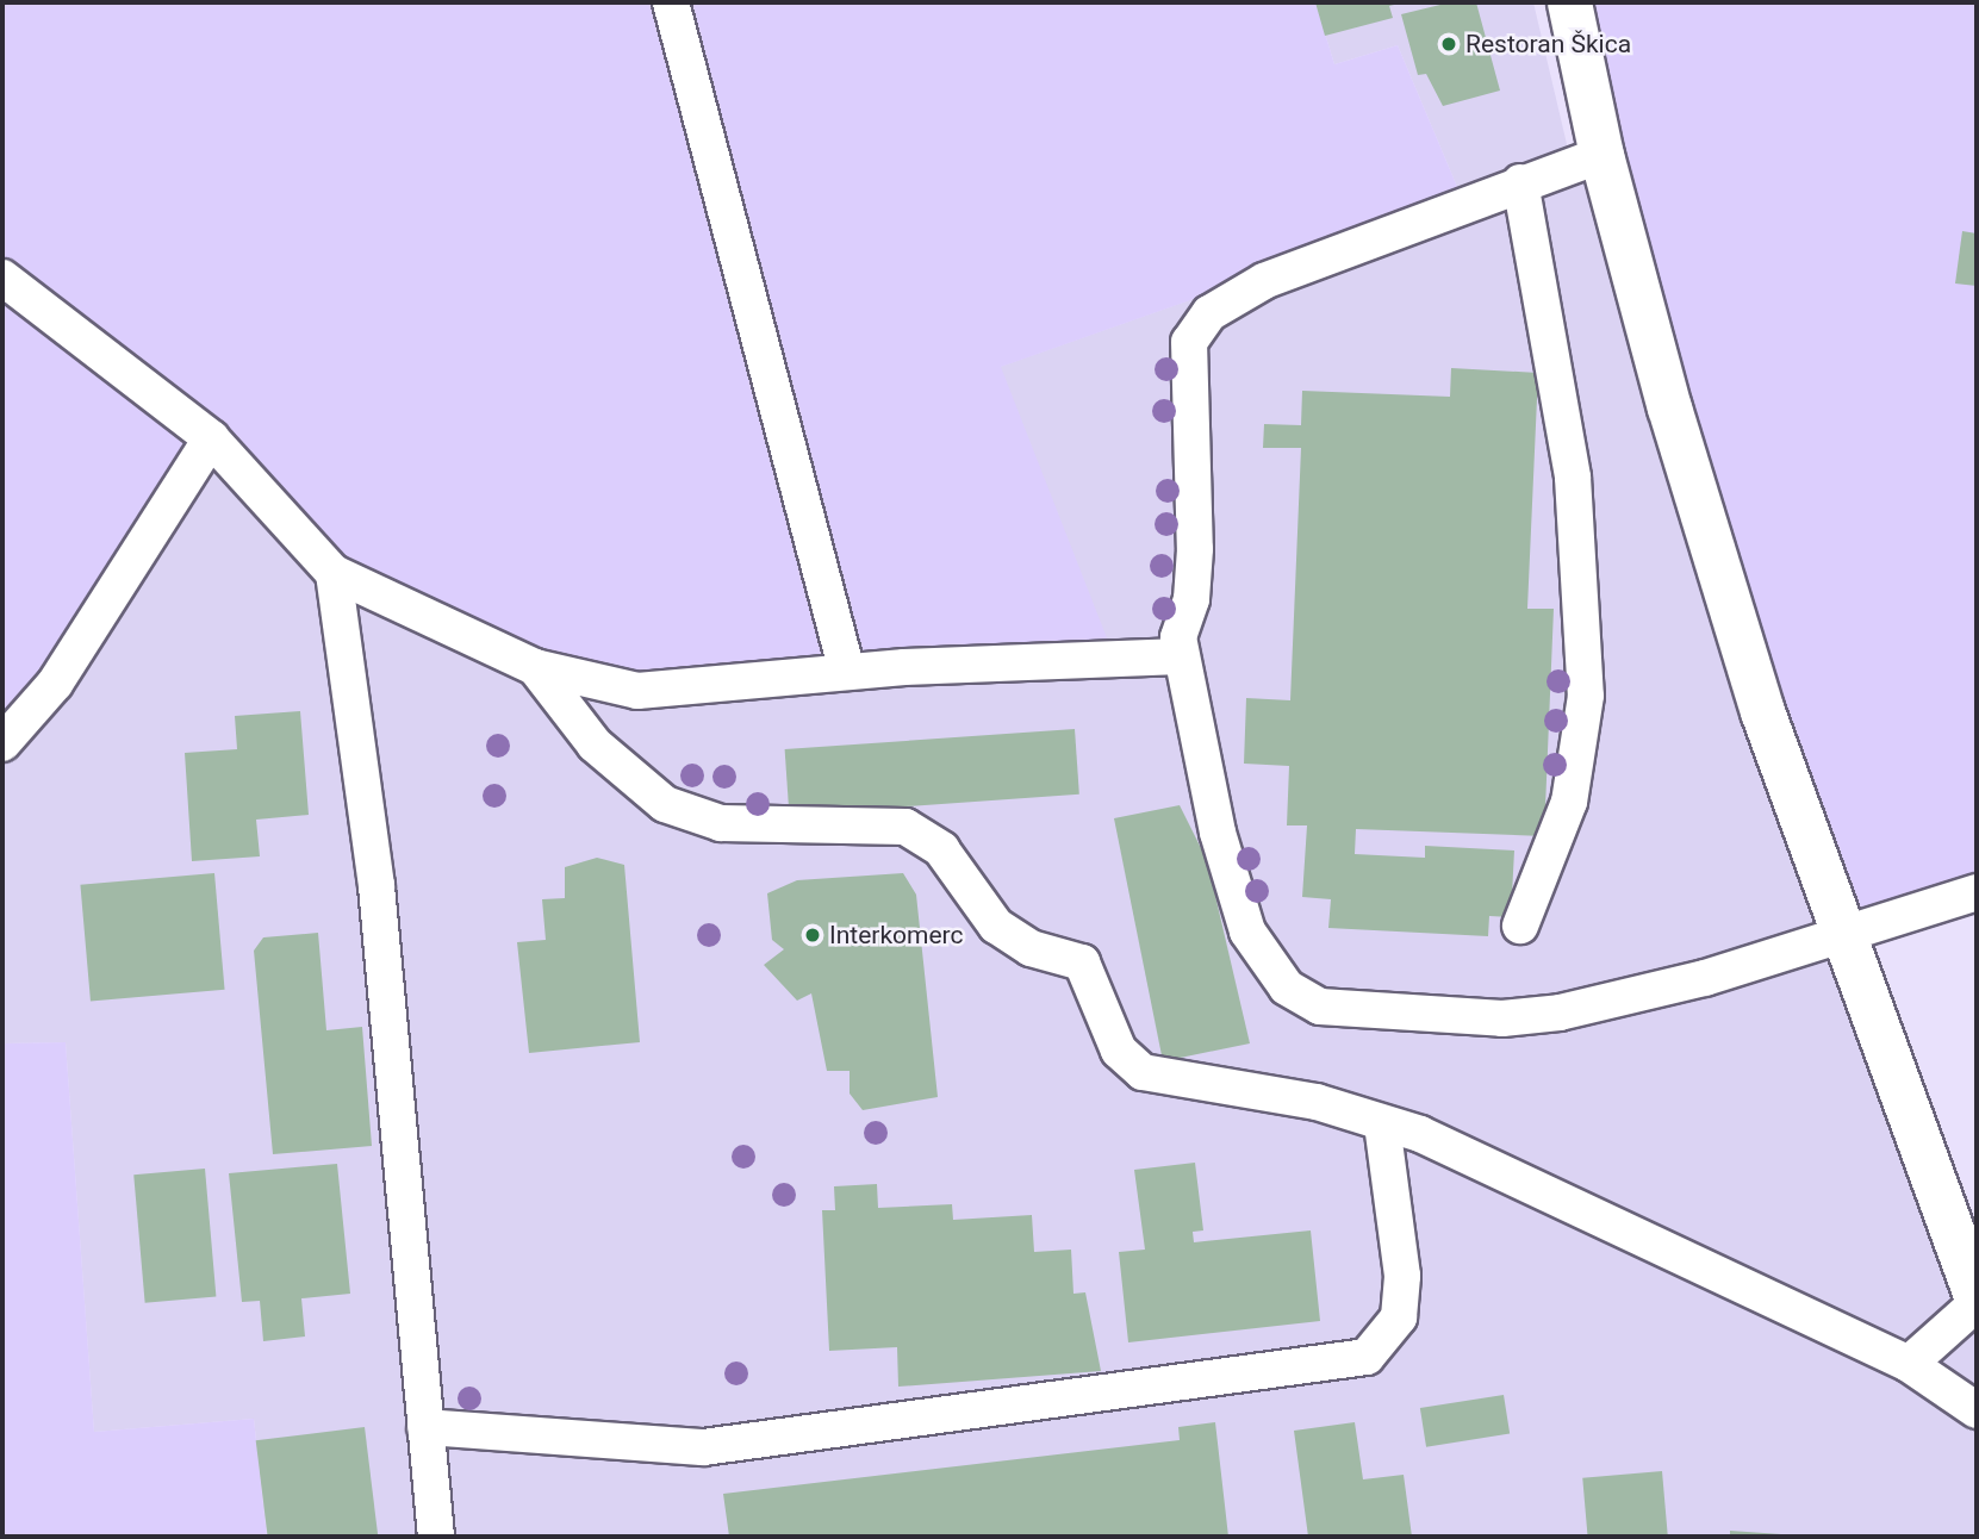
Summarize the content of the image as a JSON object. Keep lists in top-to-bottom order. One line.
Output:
{"places":["Restoran Škica","Interkomerc"]}
